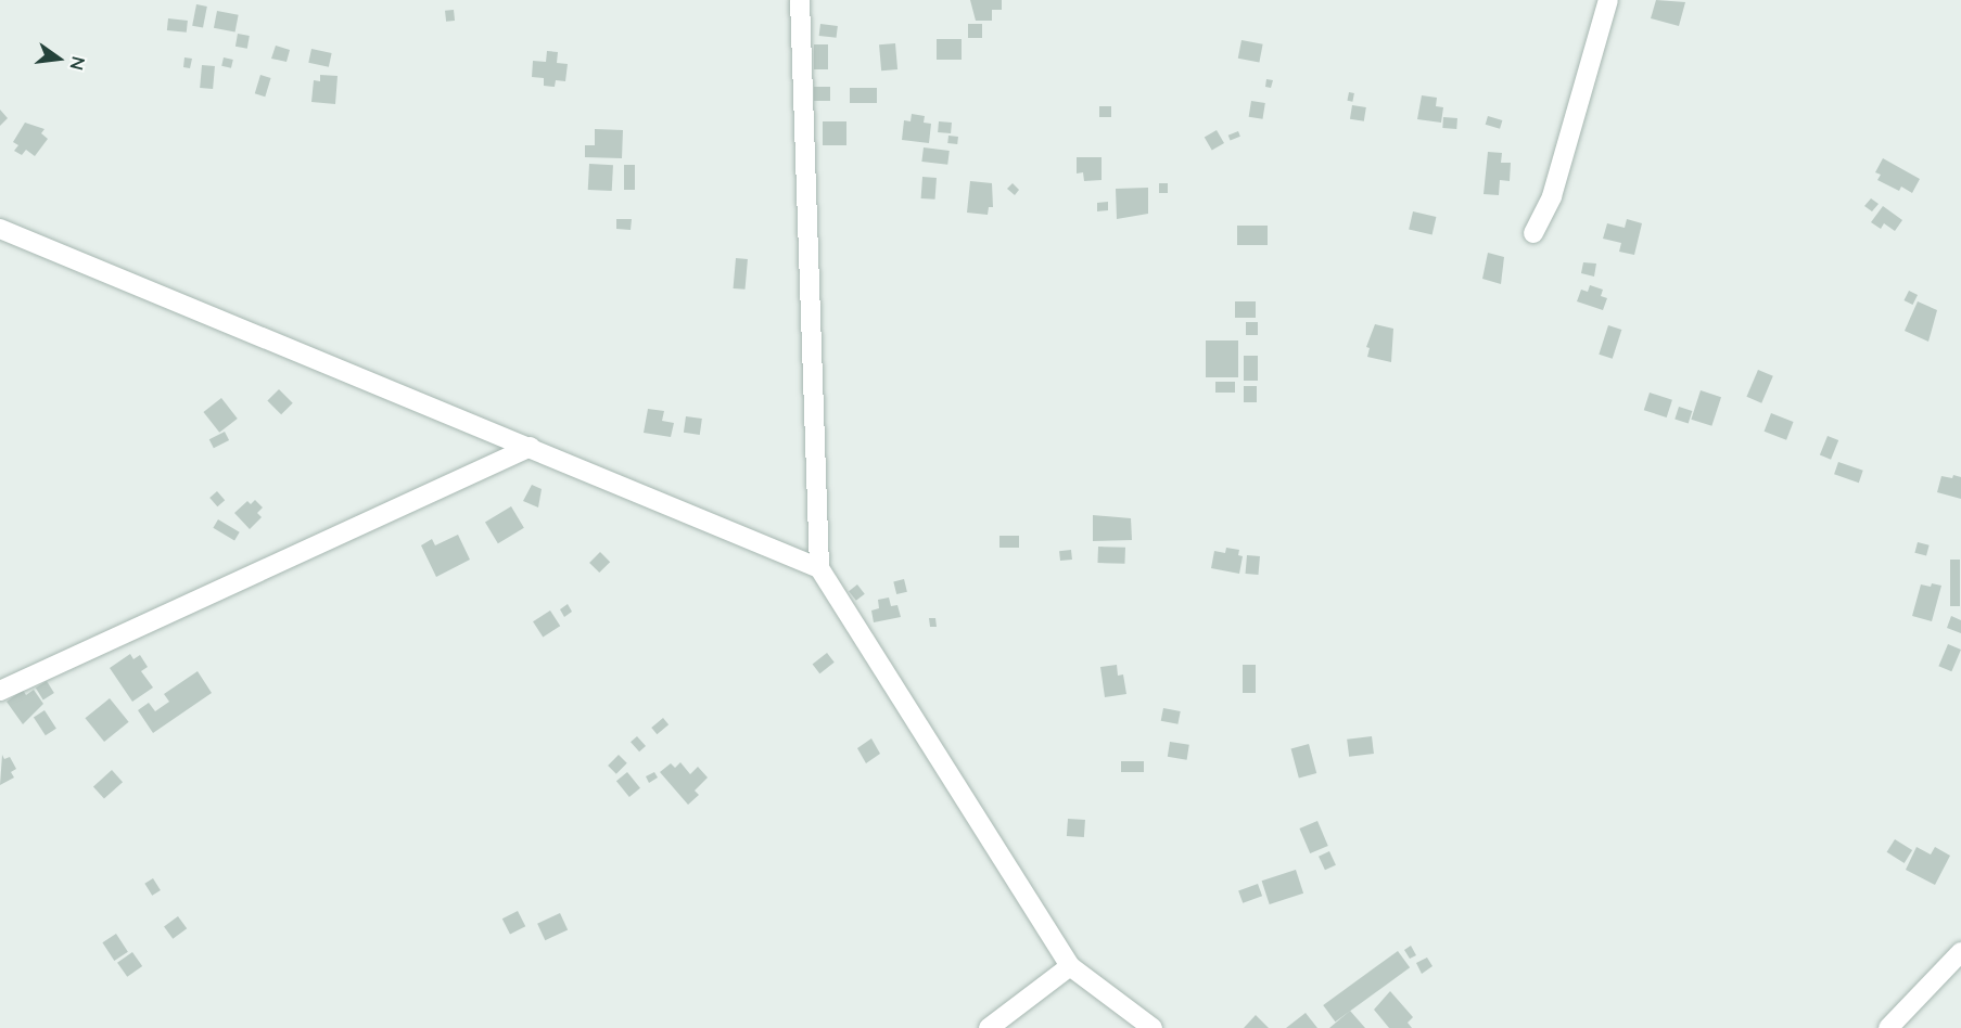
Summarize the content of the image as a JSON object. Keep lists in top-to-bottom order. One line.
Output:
{"north":"right"}
